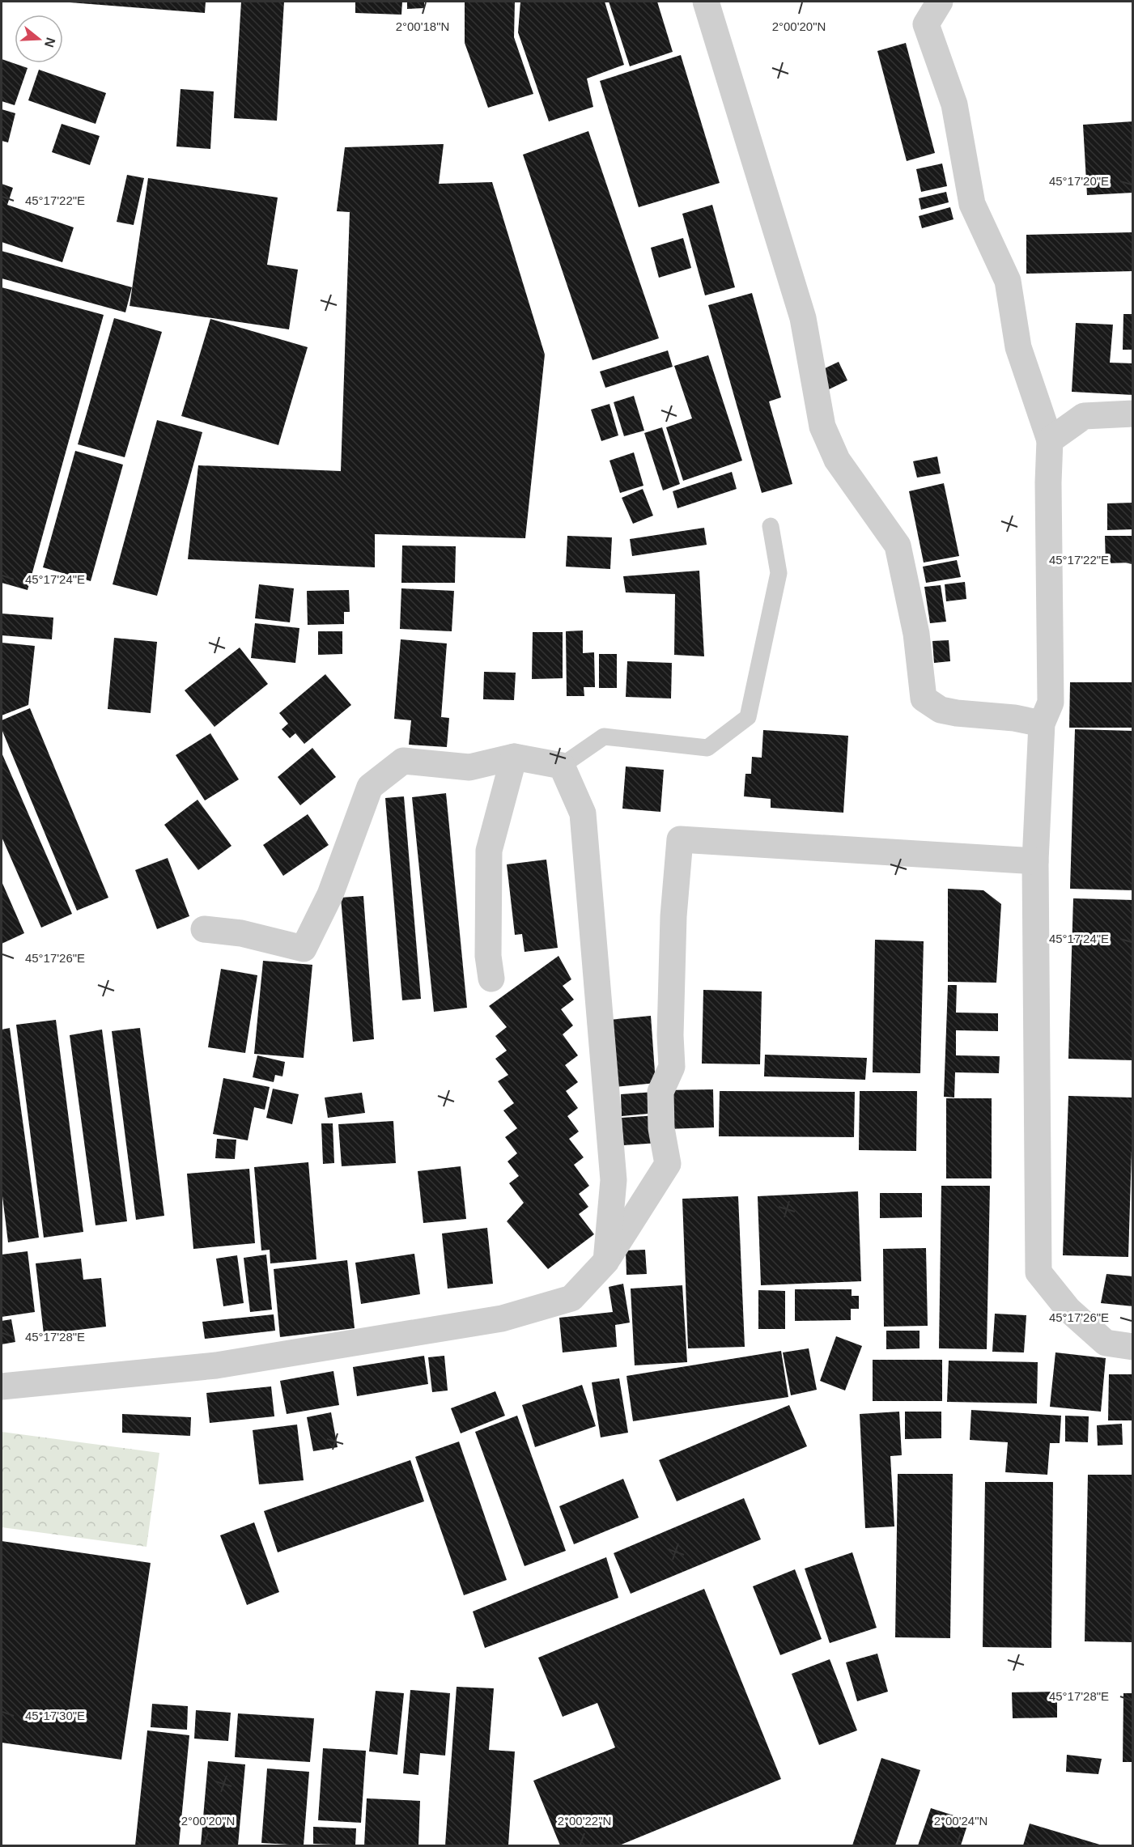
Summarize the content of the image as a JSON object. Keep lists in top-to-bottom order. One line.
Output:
{"north":"right","coordinates":["2°00'18\"N","2°00'20\"N","45°17'20\"E","45°17'22\"E","45°17'24\"E","45°17'26\"E","45°17'28\"E","45°17'30\"E","2°00'22\"N","2°00'24\"N"]}
